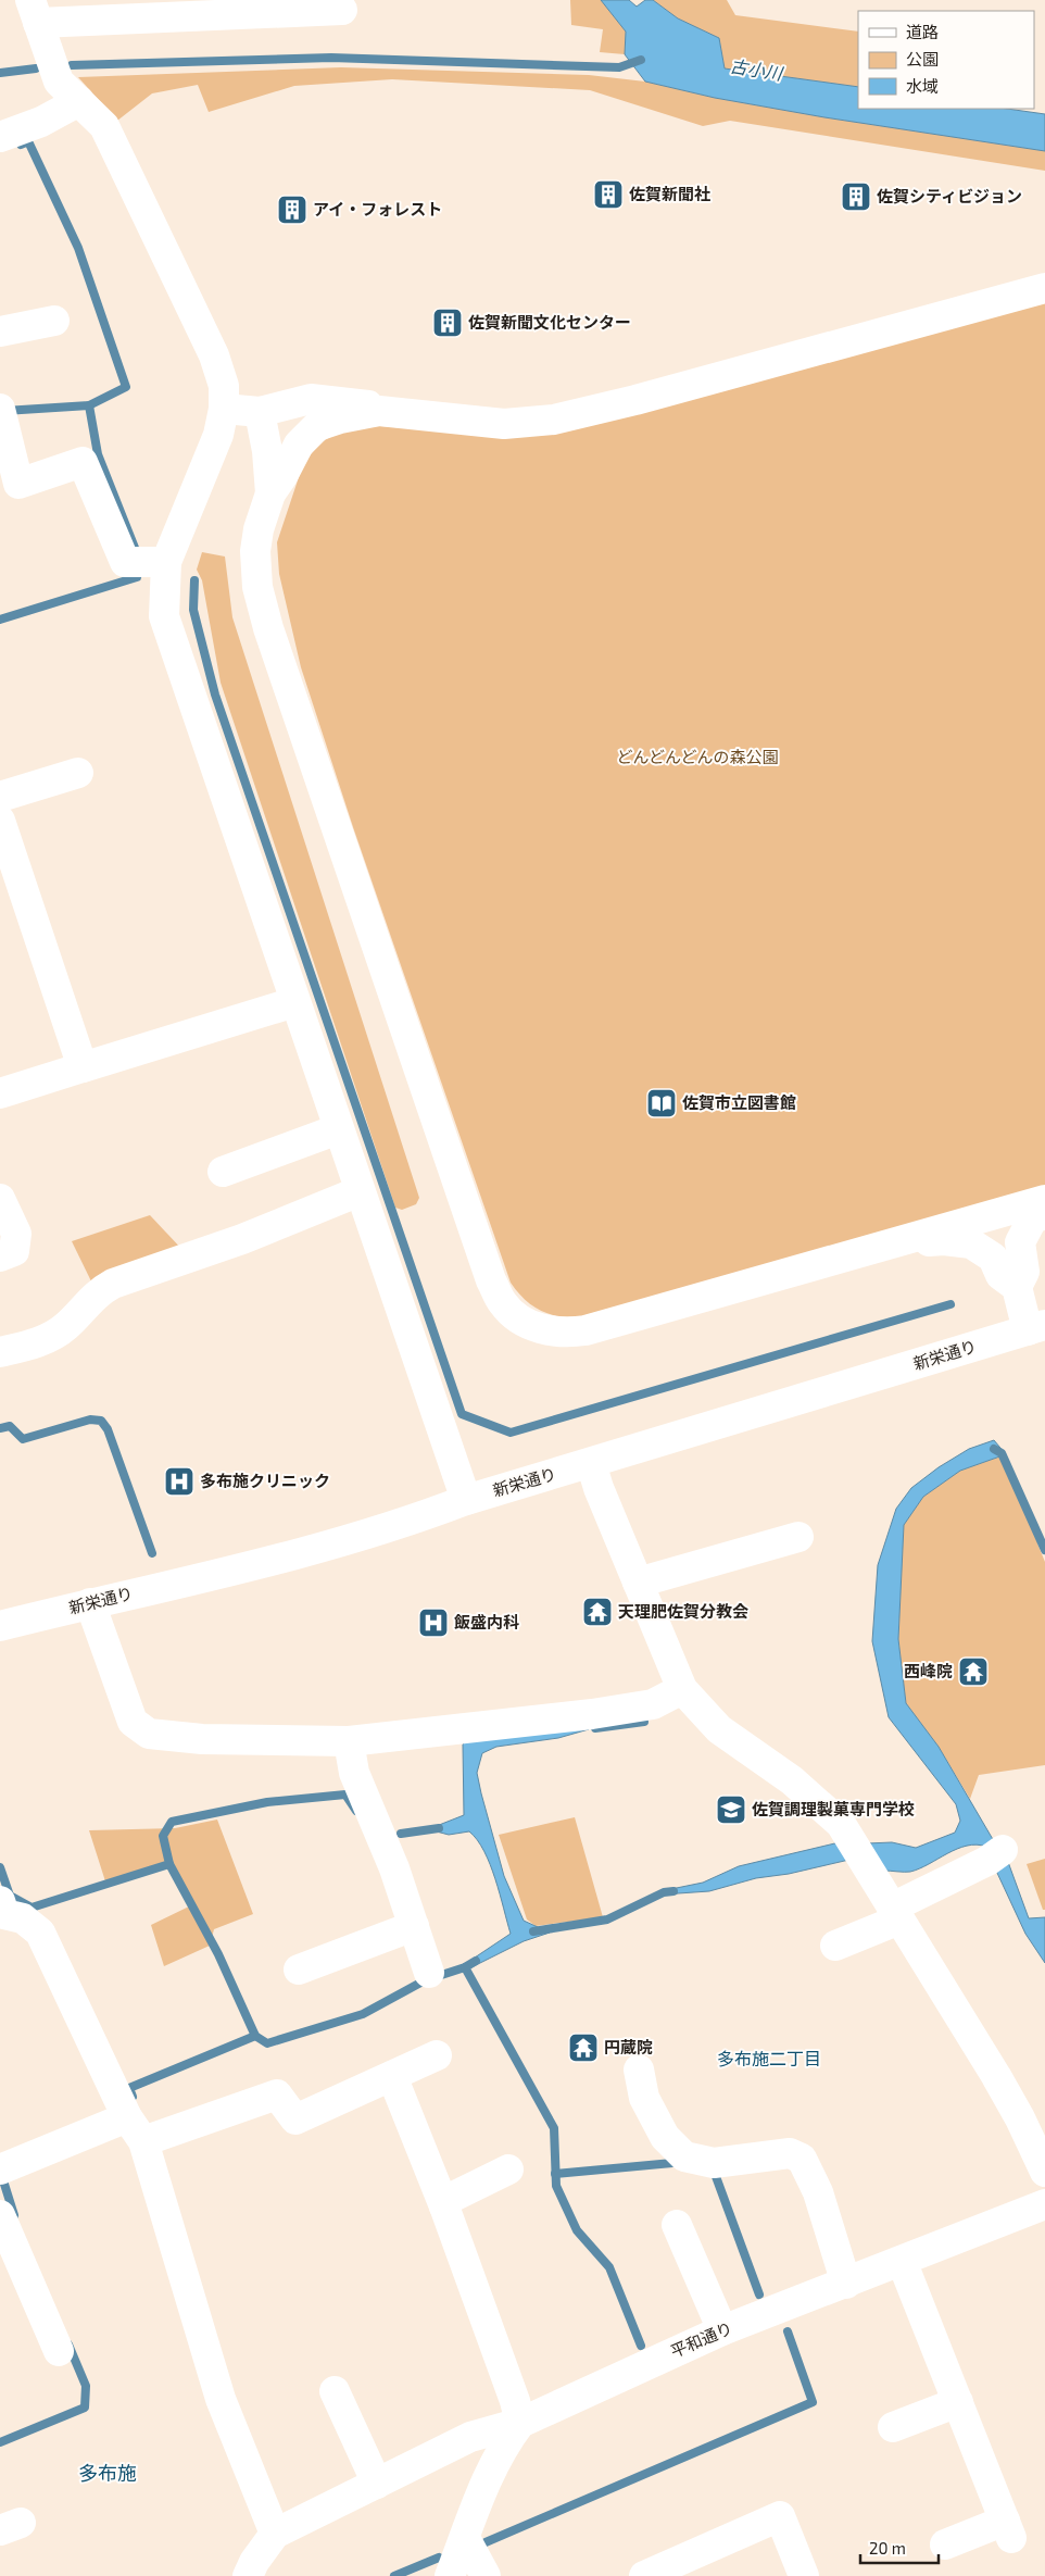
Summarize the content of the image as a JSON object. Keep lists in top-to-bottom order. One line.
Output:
{"streets":{"street":["新栄通り","平和通り"]},"districts":["多布施二丁目","多布施"],"water":["古小川"],"parks":["どんどんどんの森公園"],"places":{"building":["佐賀新聞社","佐賀シティビジョン","アイ・フォレスト","佐賀新聞文化センター"],"library":["佐賀市立図書館"],"hospital":["多布施クリニック","飯盛内科"],"temple":["天理肥佐賀分教会","西峰院","円蔵院"],"school or university":["佐賀調理製菓専門学校"]},"legend":["道路","公園","水域"],"scale_bar":"20 m"}
